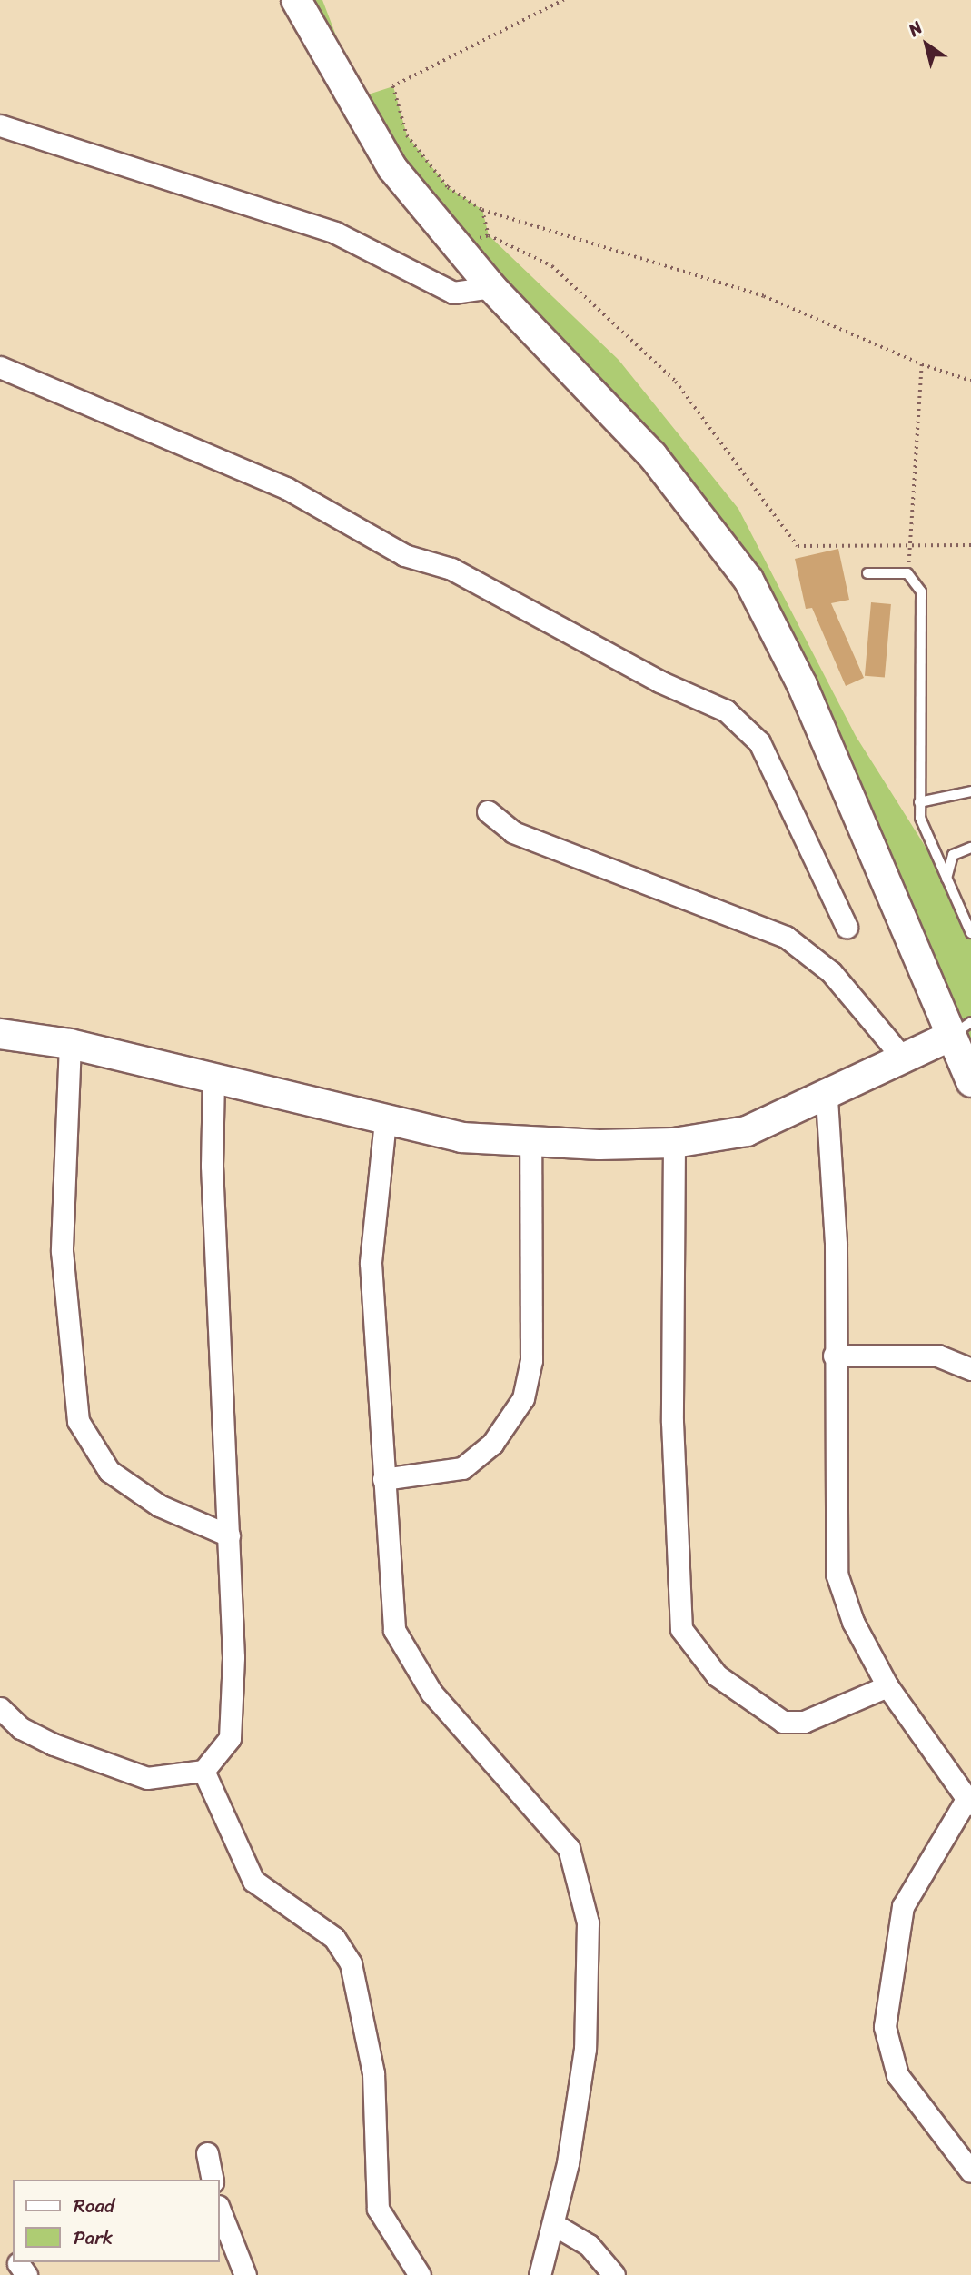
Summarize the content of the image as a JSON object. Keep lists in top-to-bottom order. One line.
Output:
{"legend":["Road","Park"],"north":"top left"}
